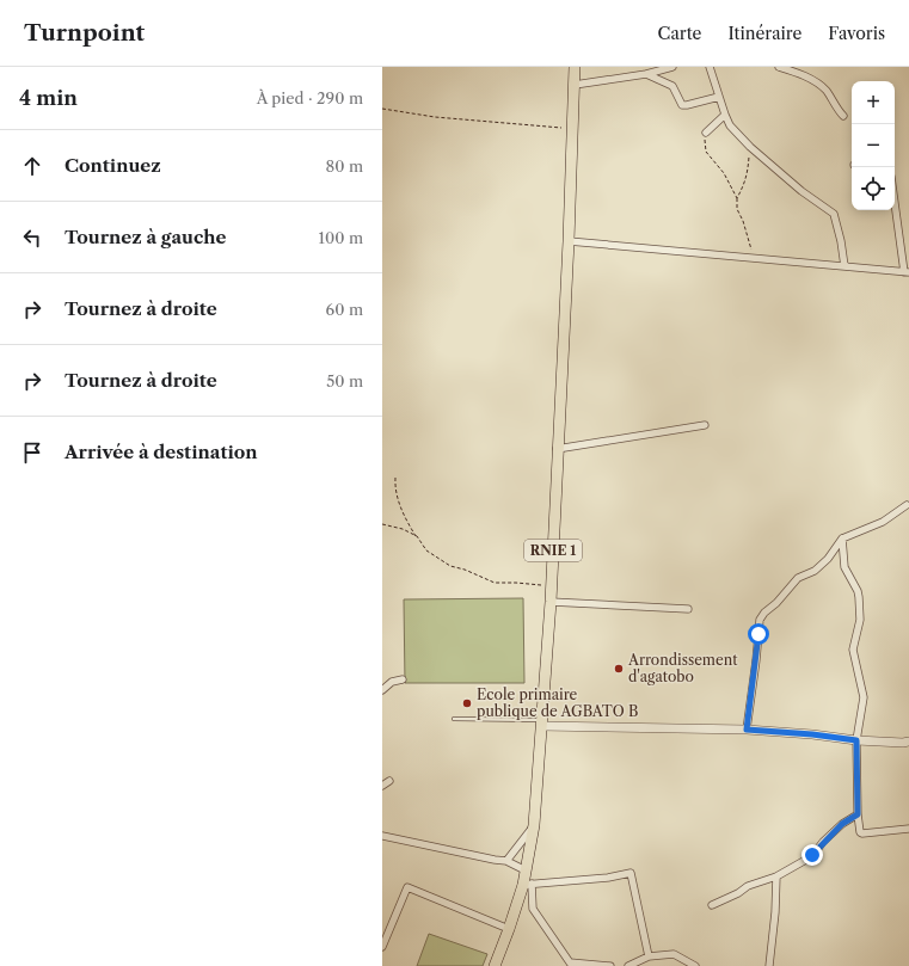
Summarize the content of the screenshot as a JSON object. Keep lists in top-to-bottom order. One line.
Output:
{"streets":{"highway":["RNIE 1"]},"places":["Arrondissement d'agatobo","Ecole primaire publique de AGBATO B"],"page":{"header":"Turnpoint","nav":["Carte","Itinéraire","Favoris"],"heading":["4 min","À pied · 290 m"],"map_buttons":["+","−"],"list":[["Continuez","80 m"],["Tournez à gauche","100 m"],["Tournez à droite","60 m"],["Tournez à droite","50 m"],"Arrivée à destination"]}}
